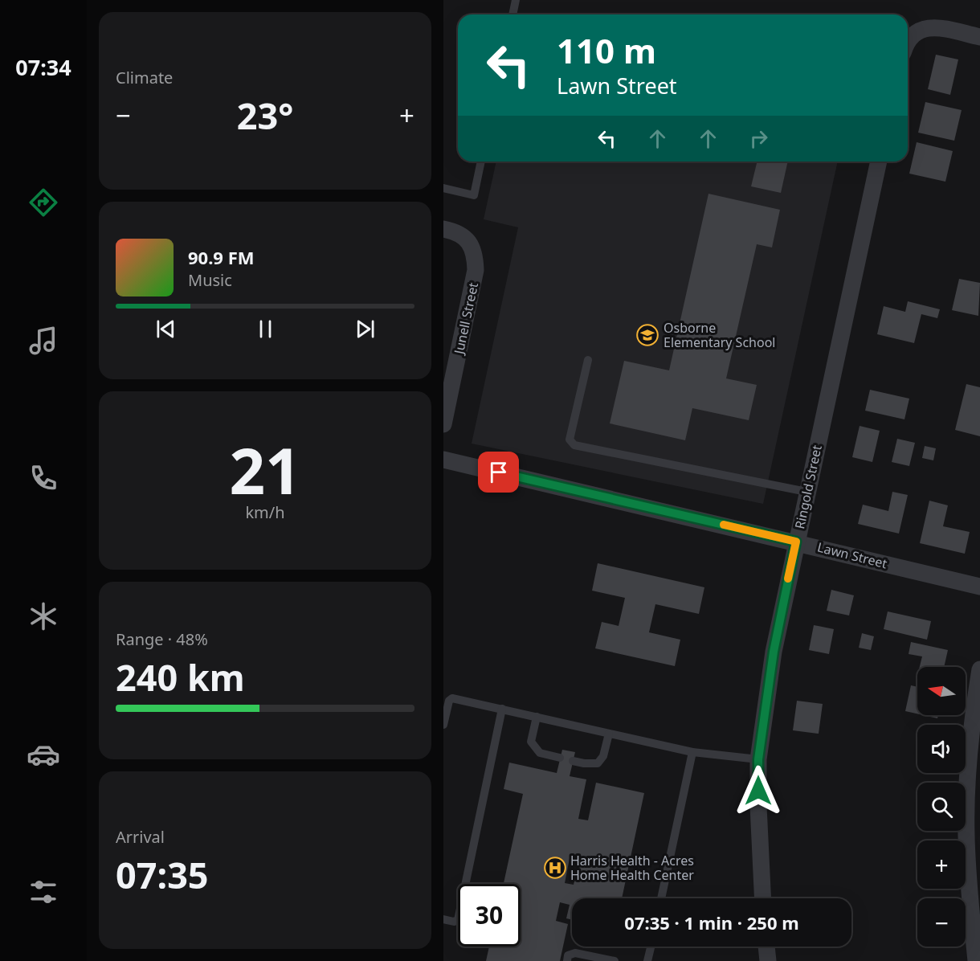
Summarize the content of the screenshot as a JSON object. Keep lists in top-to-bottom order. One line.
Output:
{"streets":{"street":["Junell Street","Ringold Street","Lawn Street"]},"crossings":[["Ringold Street","Lawn Street"]],"places":{"school or university":["Osborne Elementary School"],"hospital":["Harris Health - Acres Home Health Center"]},"north":"left","page":{"tabs":"07:34","tile":["Climate",["21","km/h"],["Range · 48%","240 km"],["Arrival","07:35"]],"turn":["110 m","Lawn Street"],"heat":["−","23°","+"],"song":["90.9 FM","Music"],"map_buttons":["+","−"],"limit":"30","trip":"07:35 · 1 min · 250 m"}}
